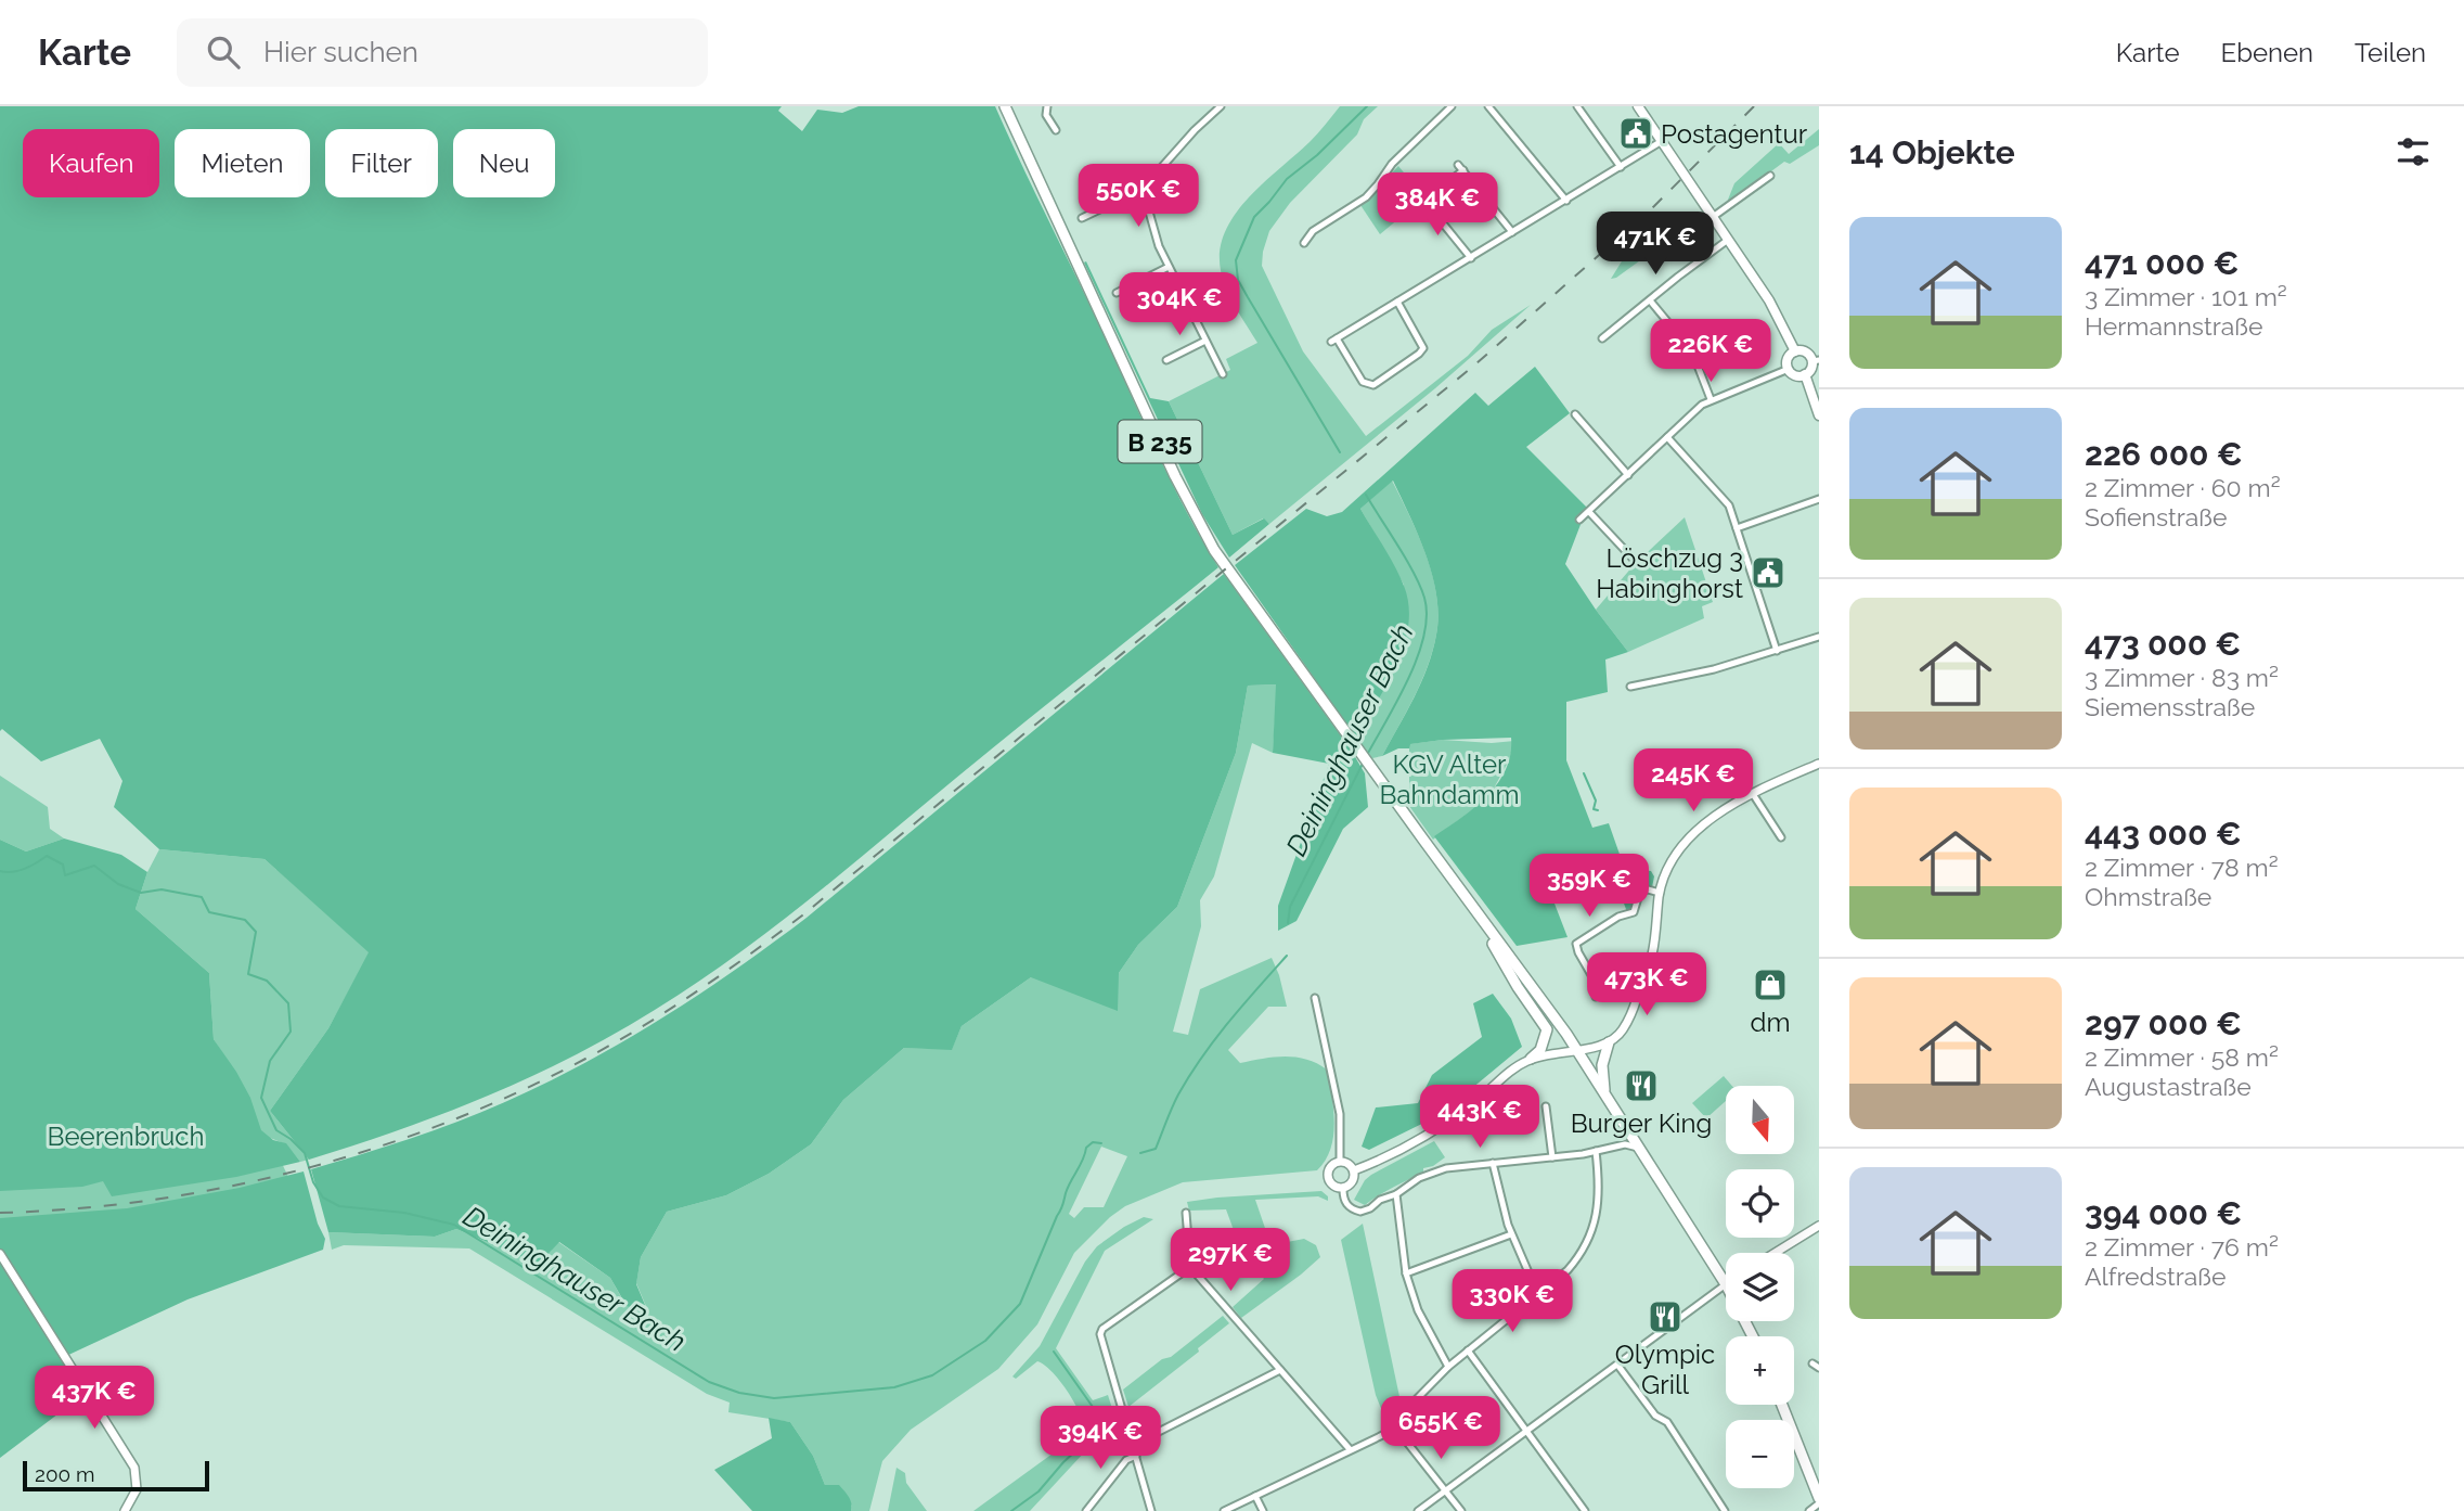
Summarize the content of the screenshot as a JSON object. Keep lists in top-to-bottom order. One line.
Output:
{"streets":{"main road":["B 235"]},"water":["Deininghauser Bach"],"parks":["KGV Alter Bahndamm","Beerenbruch"],"places":{"public building":["Postagentur","Löschzug 3 Habinghorst"],"shop":["dm"],"restaurant":["Burger King","Olympic Grill"]},"scale_bar":"200 m","north":"bottom","page":{"header":"Karte","search":"Hier suchen","nav":["Karte","Ebenen","Teilen"],"heading":"14 Objekte","chip":["Kaufen","Mieten","Filter","Neu"],"price":["550K €","384K €","471K €","304K €","226K €","245K €","359K €","473K €","443K €","297K €","330K €","437K €","655K €","394K €"],"list":[{"name":"471 000 €","note":"3 Zimmer · 101 m² · Hermannstraße"},{"name":"226 000 €","note":"2 Zimmer · 60 m² · Sofienstraße"},{"name":"473 000 €","note":"3 Zimmer · 83 m² · Siemensstraße"},{"name":"443 000 €","note":"2 Zimmer · 78 m² · Ohmstraße"},{"name":"297 000 €","note":"2 Zimmer · 58 m² · Augustastraße"},{"name":"394 000 €","note":"2 Zimmer · 76 m² · Alfredstraße"}],"map_buttons":["+","−"],"scale":"200 m"}}
